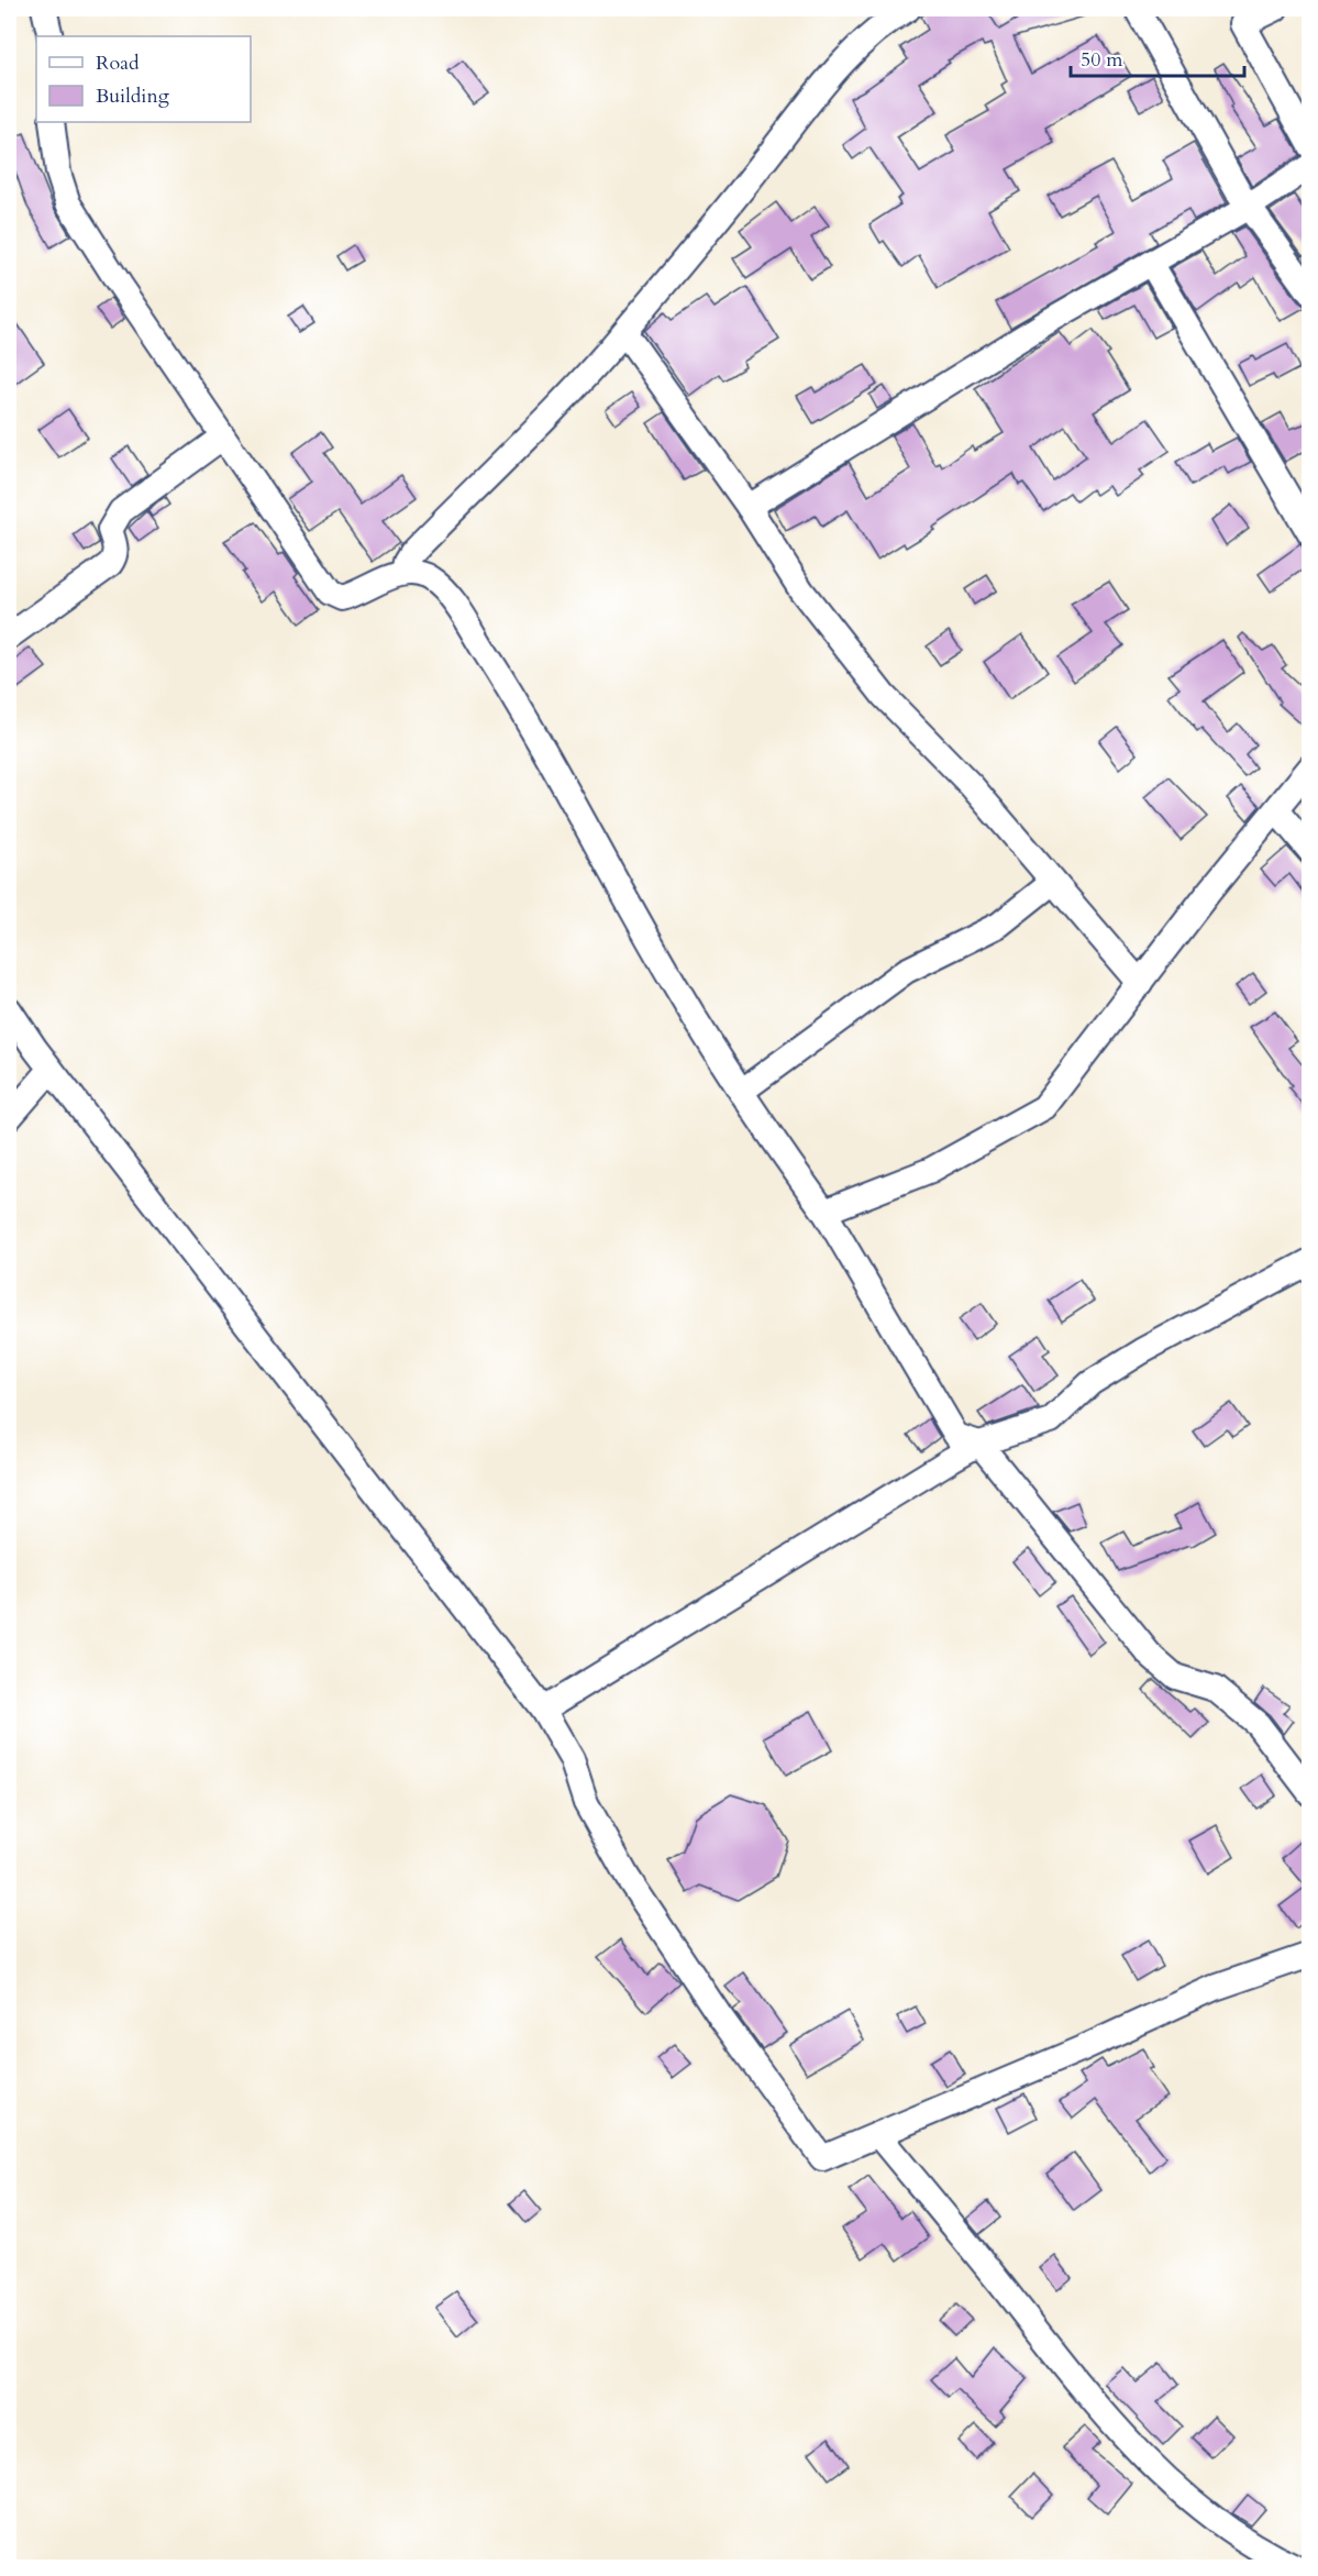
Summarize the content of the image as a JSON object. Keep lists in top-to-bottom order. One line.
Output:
{"legend":["Road","Building"],"scale_bar":"50 m"}
